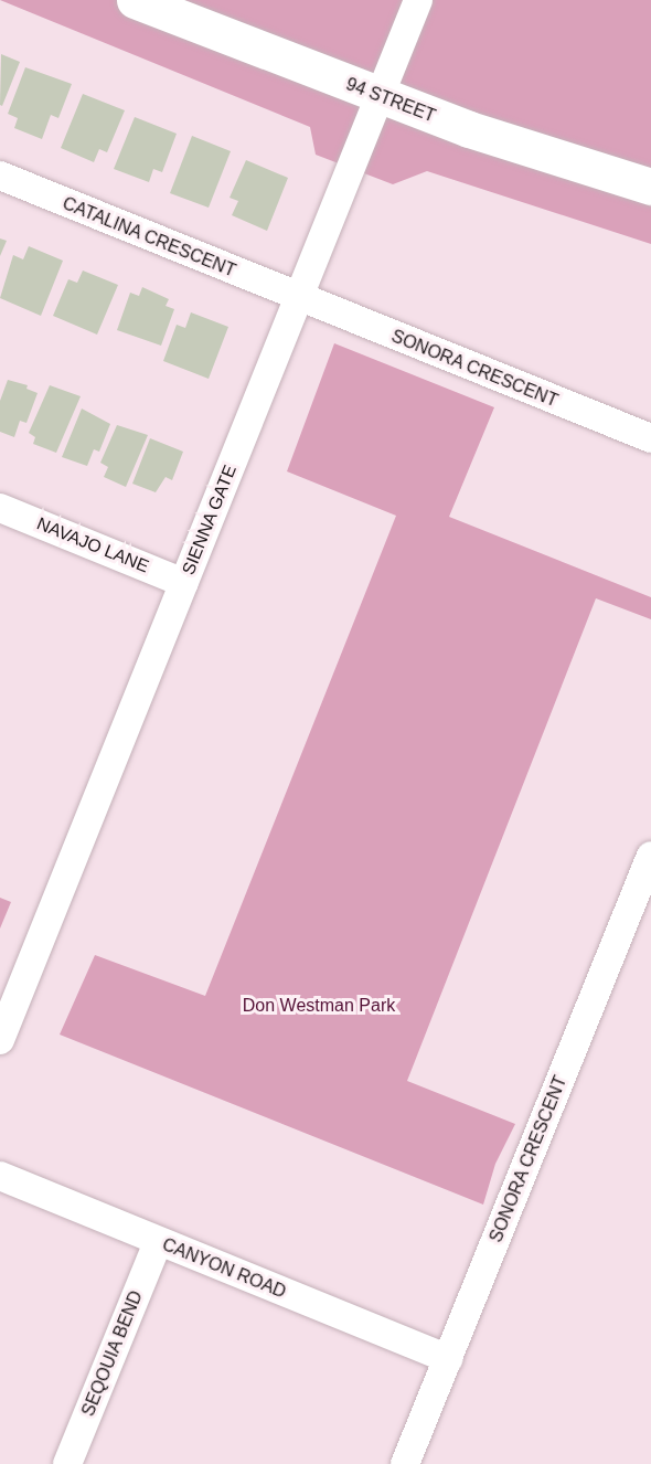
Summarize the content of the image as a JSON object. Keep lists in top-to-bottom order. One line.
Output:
{"streets":{"main road":["94 STREET"],"street":["CATALINA CRESCENT","SONORA CRESCENT","SIENNA GATE","NAVAJO LANE","CANYON ROAD","SEQOUIA BEND"]},"crossings":[["94 STREET","SIENNA GATE"],["CATALINA CRESCENT","SONORA CRESCENT"],["CATALINA CRESCENT","SIENNA GATE"],["SONORA CRESCENT","SIENNA GATE"],["SONORA CRESCENT","CANYON ROAD"],["SIENNA GATE","NAVAJO LANE"],["CANYON ROAD","SEQOUIA BEND"]],"parks":["Don Westman Park"]}
